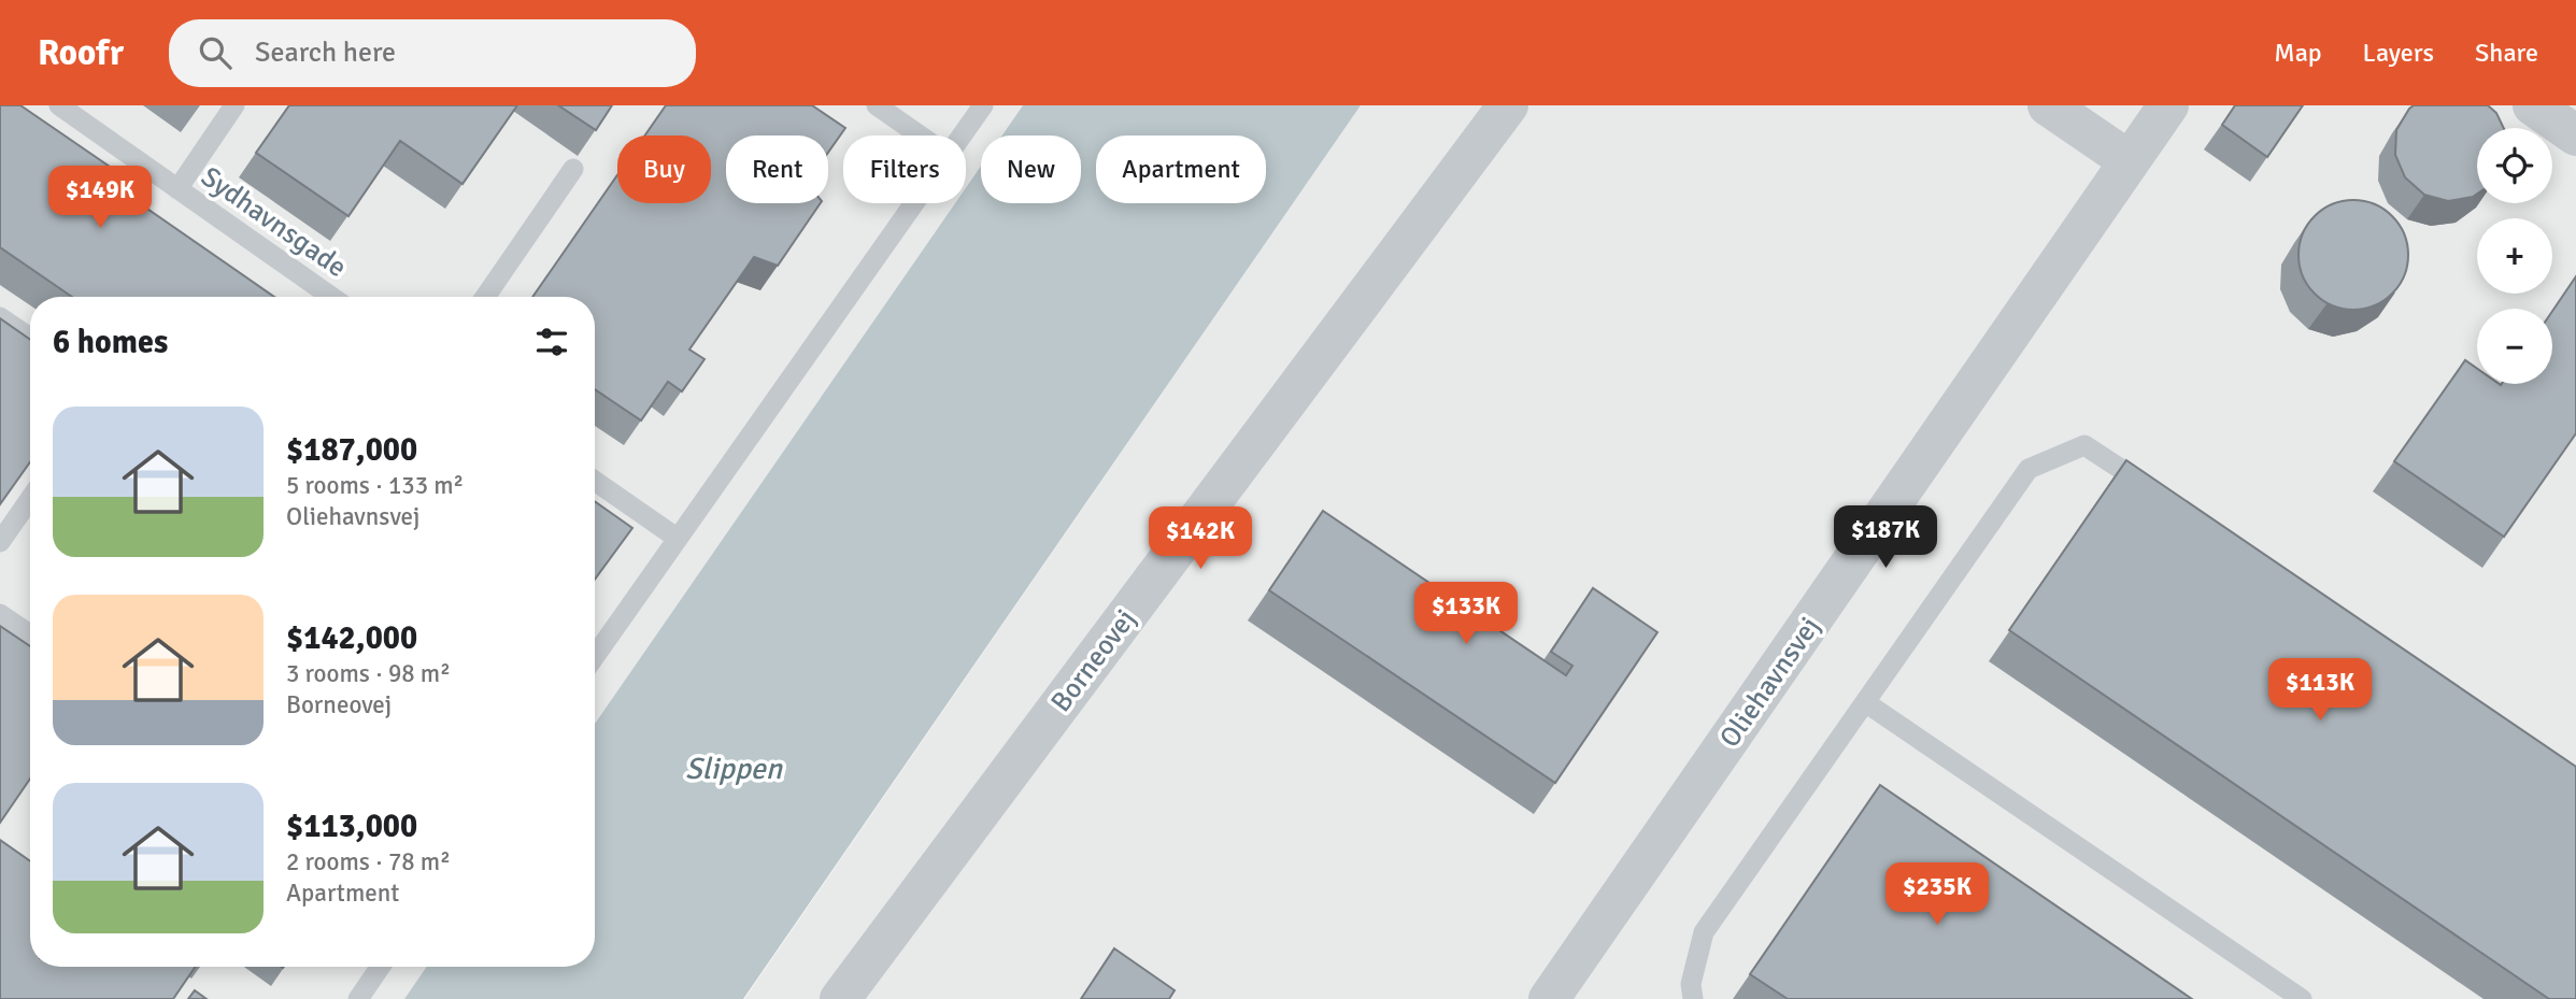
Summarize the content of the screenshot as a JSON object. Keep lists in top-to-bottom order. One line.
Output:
{"streets":{"street":["Borneovej","Oliehavnsvej"],"lane":["Sydhavnsgade"]},"water":["Slippen"],"page":{"header":"Roofr","search":"Search here","nav":["Map","Layers","Share"],"map_buttons":["+","−"],"chip":["Buy","Rent","Filters","New","Apartment"],"price":["$149K","$187K","$142K","$133K","$113K","$235K"],"heading":"6 homes","list":[{"name":"$187,000","note":"5 rooms · 133 m² · Oliehavnsvej"},{"name":"$142,000","note":"3 rooms · 98 m² · Borneovej"},{"name":"$113,000","note":"2 rooms · 78 m² · Apartment"}]}}
